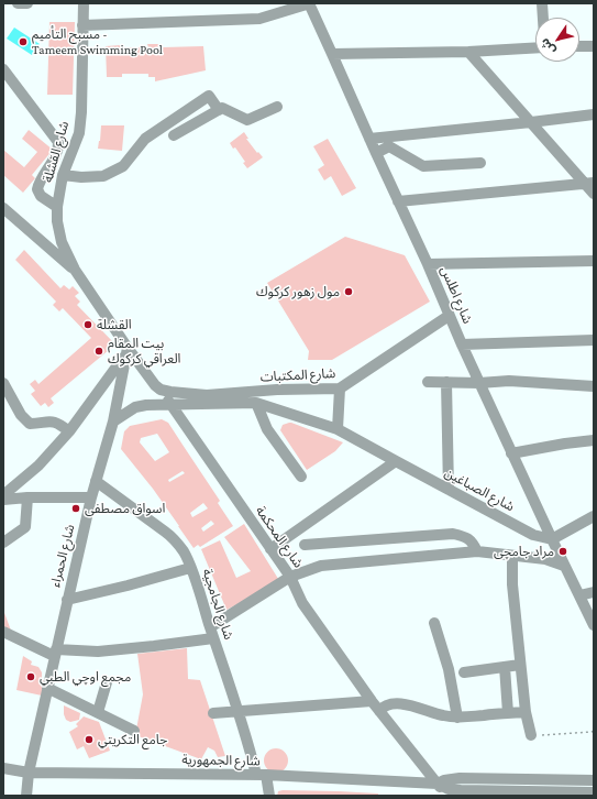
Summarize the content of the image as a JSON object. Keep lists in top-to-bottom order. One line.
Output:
{"streets":{"street":["شارع القشلة","شارع اطلس","شارع المكتبات","شارع الصباغين","شارع المحكمة","شارع الحمراء","شارع الجامجية","شارع الجمهورية"]},"crossings":[["شارع القشلة","شارع المكتبات"],["شارع القشلة","شارع المحكمة"],["شارع القشلة","شارع الحمراء"],["شارع اطلس","شارع المكتبات"],["شارع اطلس","شارع الصباغين"],["شارع المكتبات","شارع الصباغين"],["شارع المكتبات","شارع المحكمة"],["شارع المكتبات","شارع الحمراء"],["شارع المحكمة","شارع الجمهورية"],["شارع الحمراء","شارع الجامجية"],["شارع الحمراء","شارع الجمهورية"],["شارع الجامجية","شارع الجمهورية"]],"places":["مسبح التأميم - Tameem Swimming Pool","مول زهور كركوك","القشلة","بيت المقام العراقي كركوك","اسواق مصطفى","مراد جامچی","مجمع اوچي الطبي","جامع التكريتي"],"north":"bottom left"}
